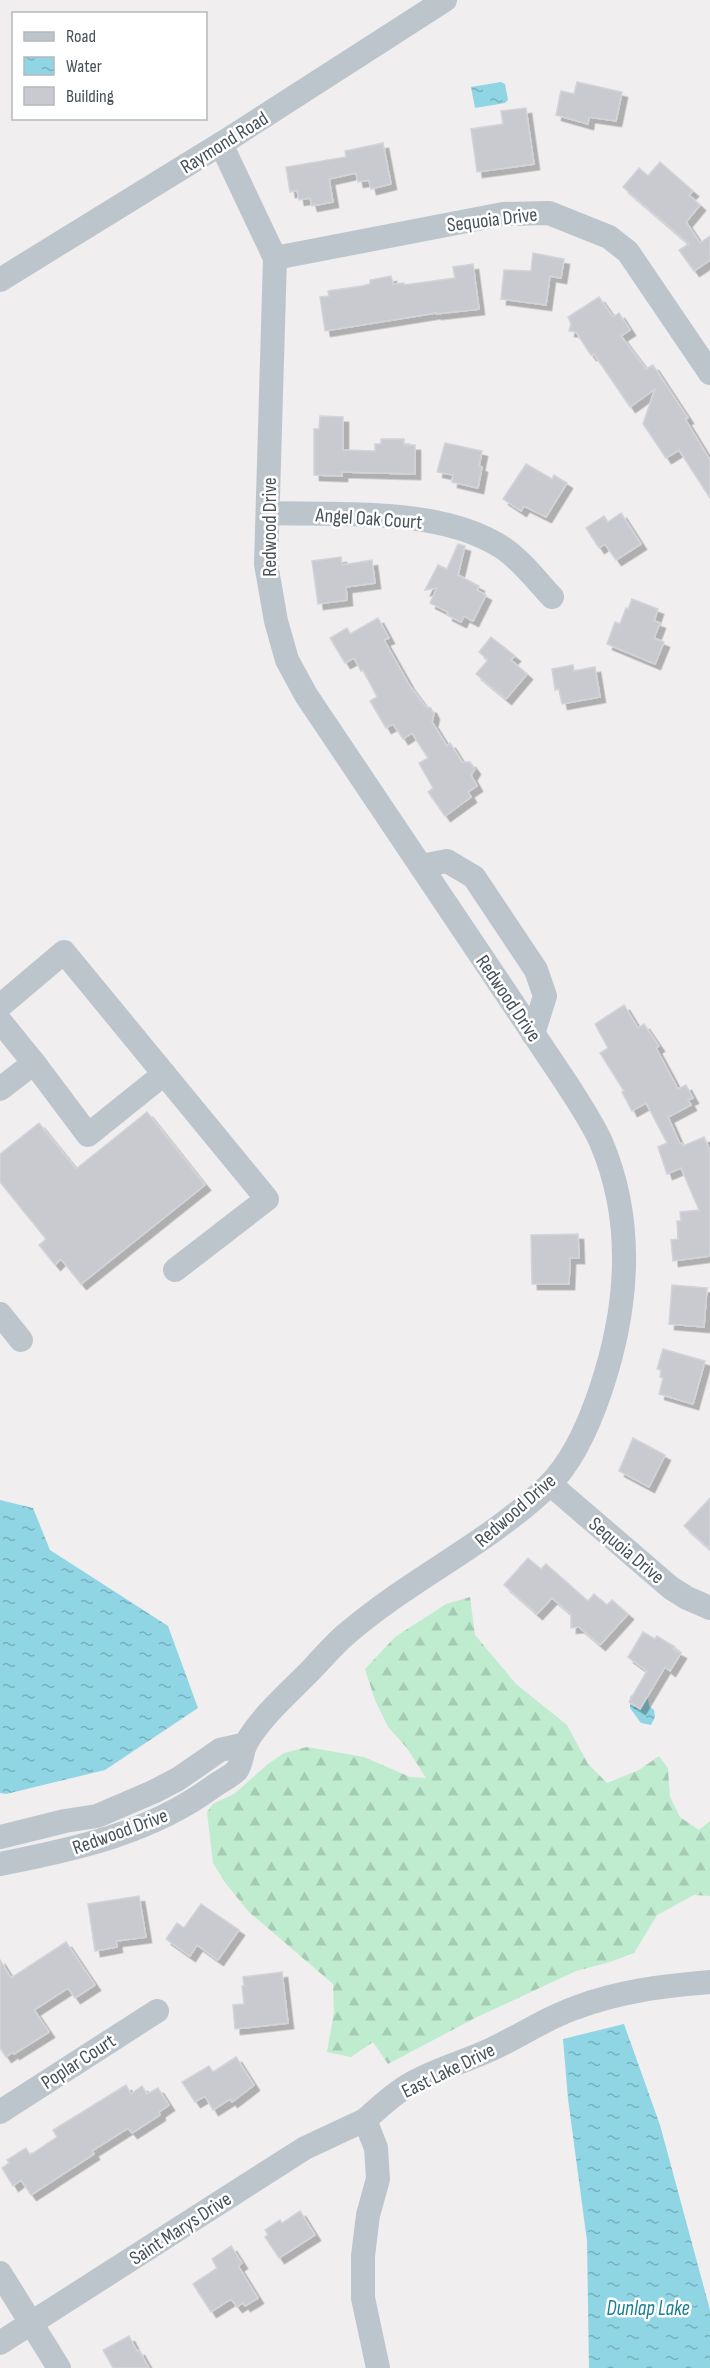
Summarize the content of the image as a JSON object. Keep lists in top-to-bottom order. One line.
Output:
{"streets":{"street":["Raymond Road","Sequoia Drive","Angel Oak Court","Redwood Drive","Poplar Court","East Lake Drive","Saint Marys Drive"]},"crossings":[["Raymond Road","Redwood Drive"],["Sequoia Drive","Redwood Drive"],["Angel Oak Court","Redwood Drive"],["East Lake Drive","Saint Marys Drive"]],"water":["Dunlap Lake"],"legend":["Road","Water","Building"]}
